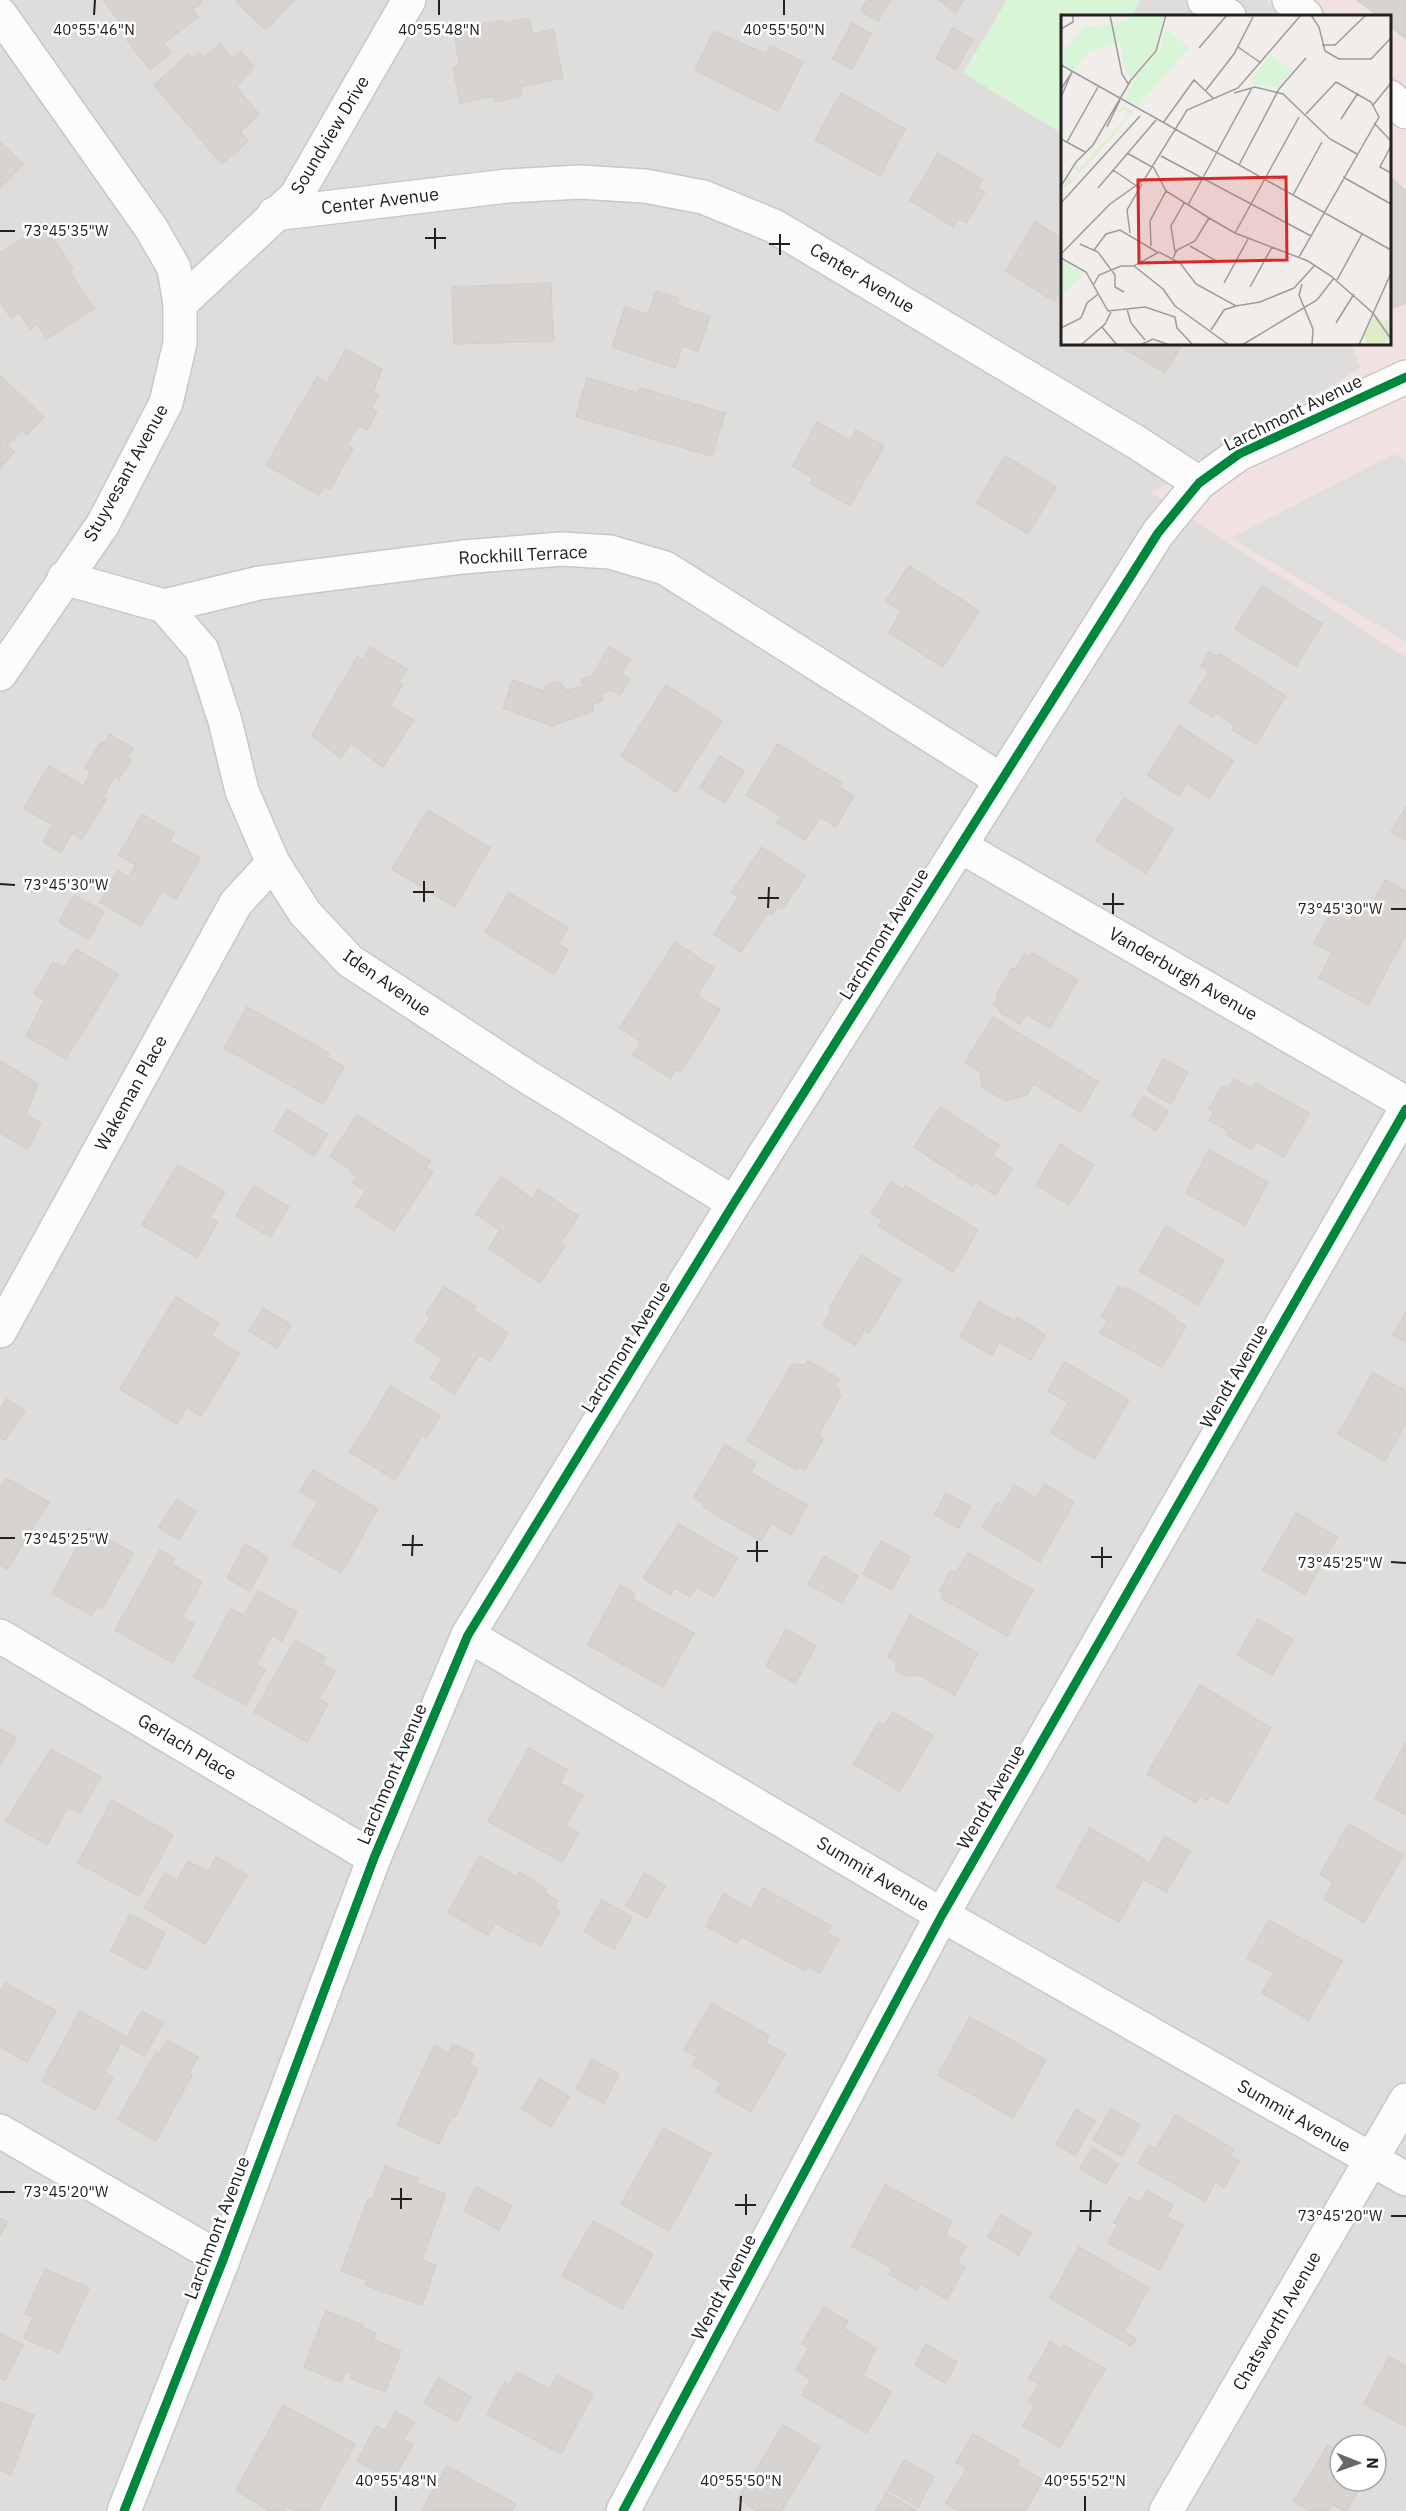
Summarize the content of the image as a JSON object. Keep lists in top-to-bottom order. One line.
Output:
{"streets":{"street":["Soundview Drive","Center Avenue","Larchmont Avenue","Stuyvesant Avenue","Rockhill Terrace","Vanderburgh Avenue","Iden Avenue","Wakeman Place","Wendt Avenue","Gerlach Place","Summit Avenue","Chatsworth Avenue"]},"crossings":[["Soundview Drive","Center Avenue"],["Soundview Drive","Stuyvesant Avenue"],["Center Avenue","Larchmont Avenue"],["Larchmont Avenue","Rockhill Terrace"],["Larchmont Avenue","Vanderburgh Avenue"],["Larchmont Avenue","Iden Avenue"],["Larchmont Avenue","Gerlach Place"],["Larchmont Avenue","Summit Avenue"],["Rockhill Terrace","Iden Avenue"],["Iden Avenue","Wakeman Place"],["Wendt Avenue","Summit Avenue"],["Summit Avenue","Chatsworth Avenue"]],"north":"right","coordinates":["40°55'46\"N","40°55'48\"N","40°55'50\"N","73°45'35\"W","73°45'30\"W","73°45'25\"W","73°45'20\"W","40°55'52\"N"]}
